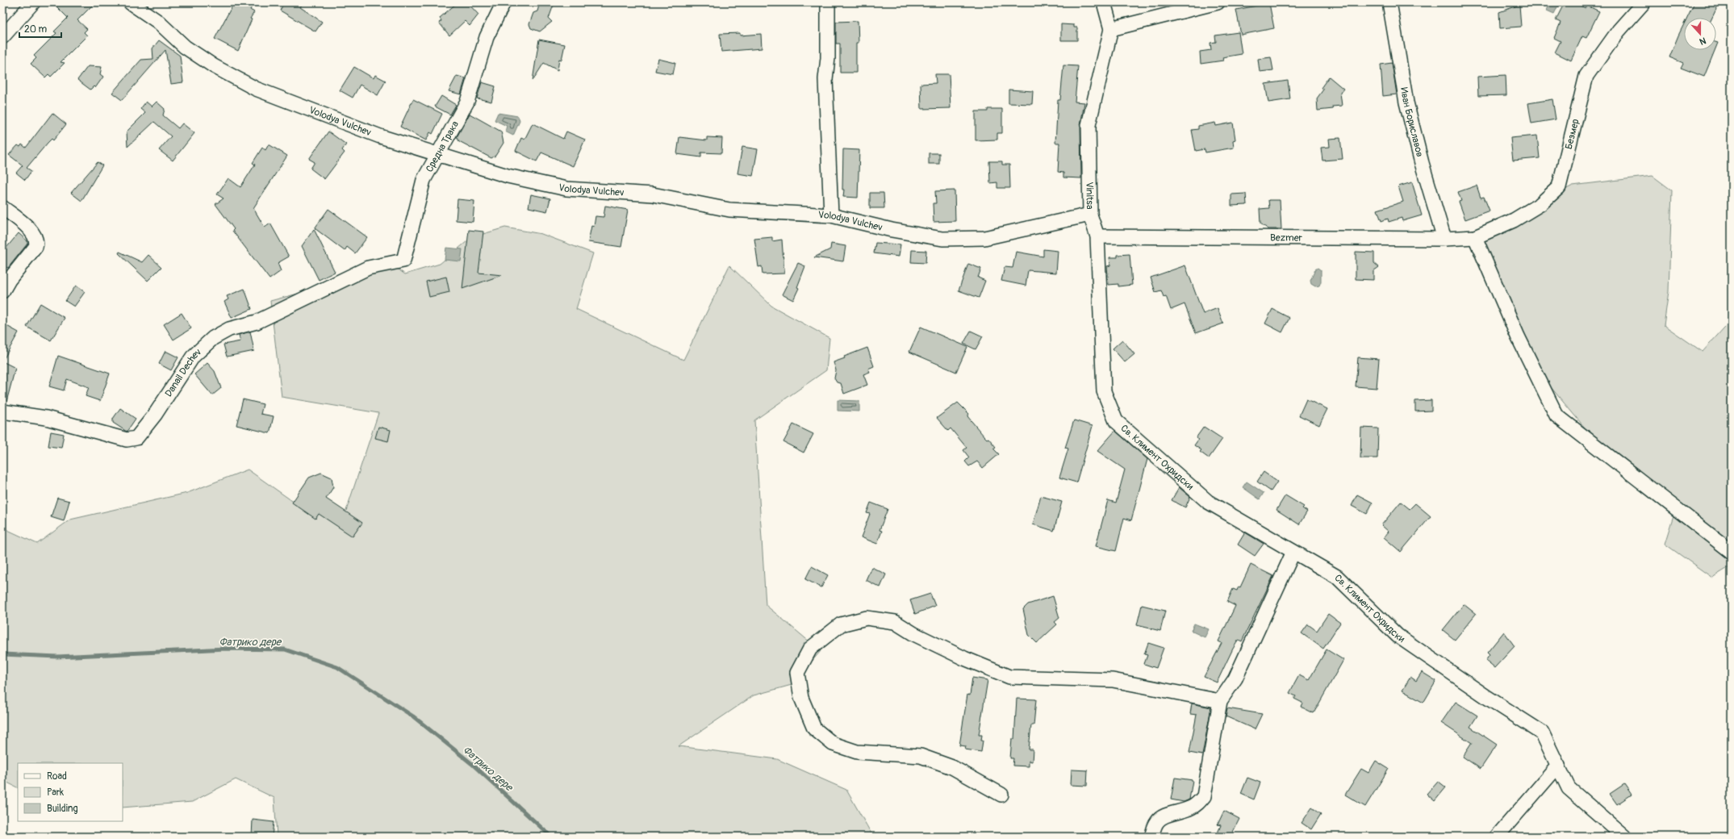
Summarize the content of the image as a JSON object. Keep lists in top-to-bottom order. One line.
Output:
{"streets":{"street":["Volodya Vulchev","Иван Бориславов","Безмер","Средна Трака","Vinitsa","Bezmer","Danail Dechev","Св. Климент Охридски"]},"crossings":[["Volodya Vulchev","Средна Трака"],["Volodya Vulchev","Vinitsa"],["Иван Бориславов","Bezmer"],["Безмер","Bezmer"],["Средна Трака","Danail Dechev"],["Vinitsa","Bezmer"],["Vinitsa","Св. Климент Охридски"]],"water":["Фатрико дере"],"legend":["Road","Park","Building"],"scale_bar":"20 m","north":"bottom"}
